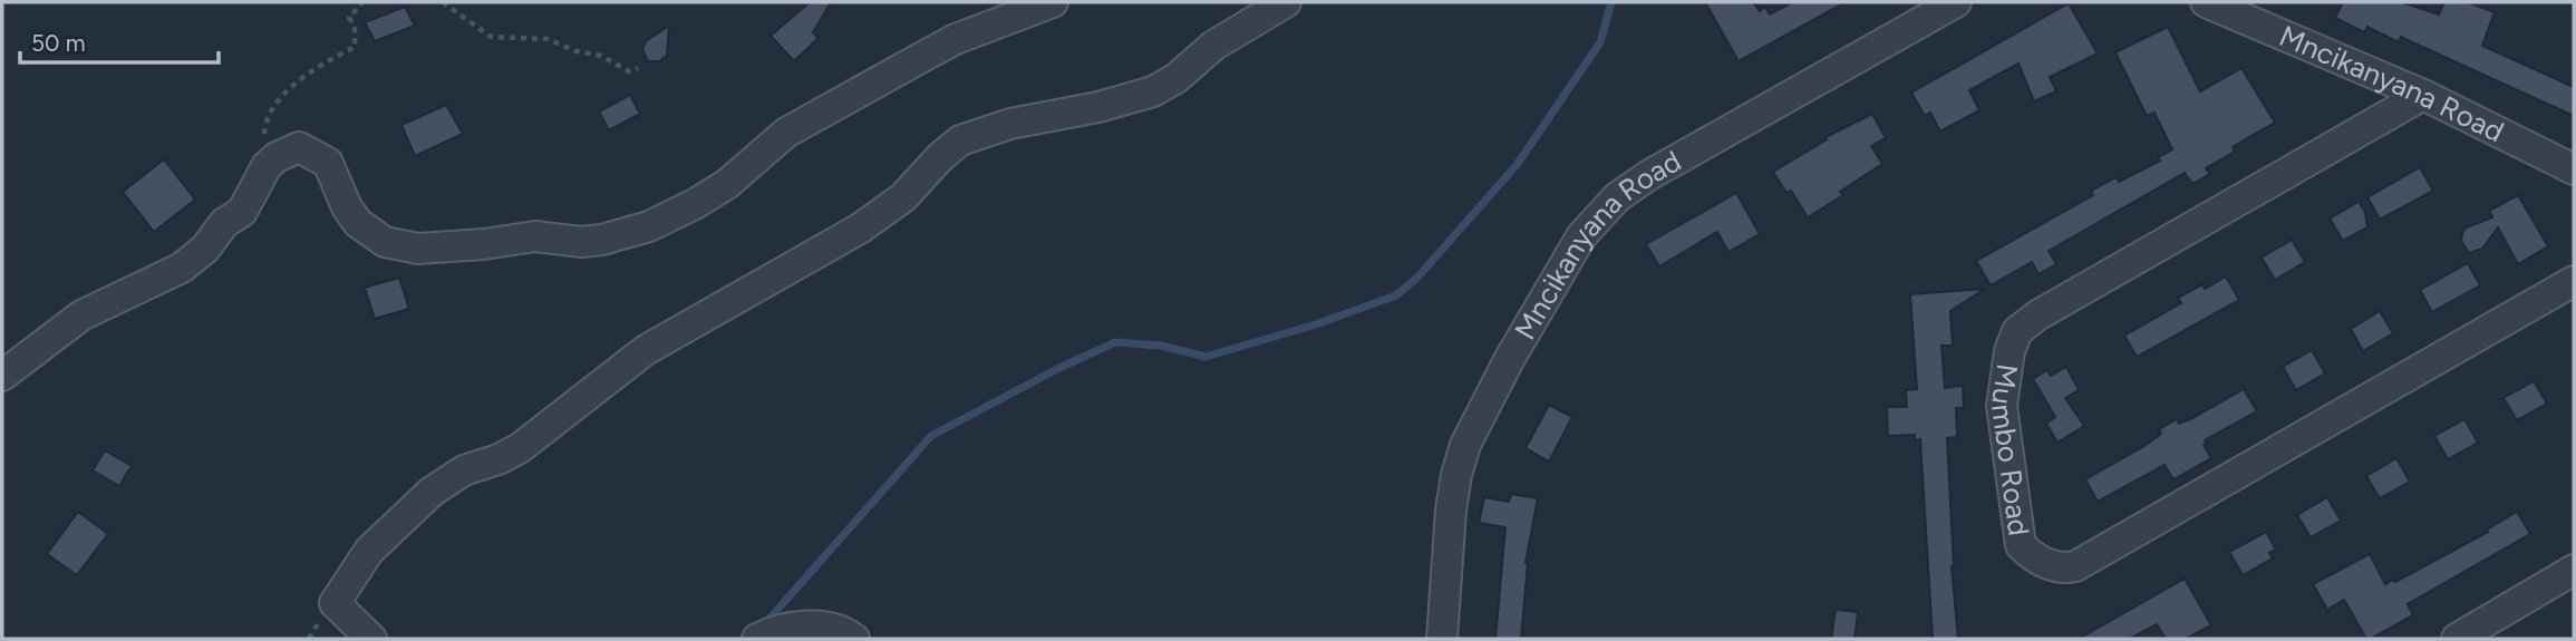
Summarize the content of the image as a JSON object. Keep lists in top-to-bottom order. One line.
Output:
{"streets":{"street":["Mncikanyana Road","Mumbo Road"]},"crossings":[["Mncikanyana Road","Mumbo Road"]],"scale_bar":"50 m"}
